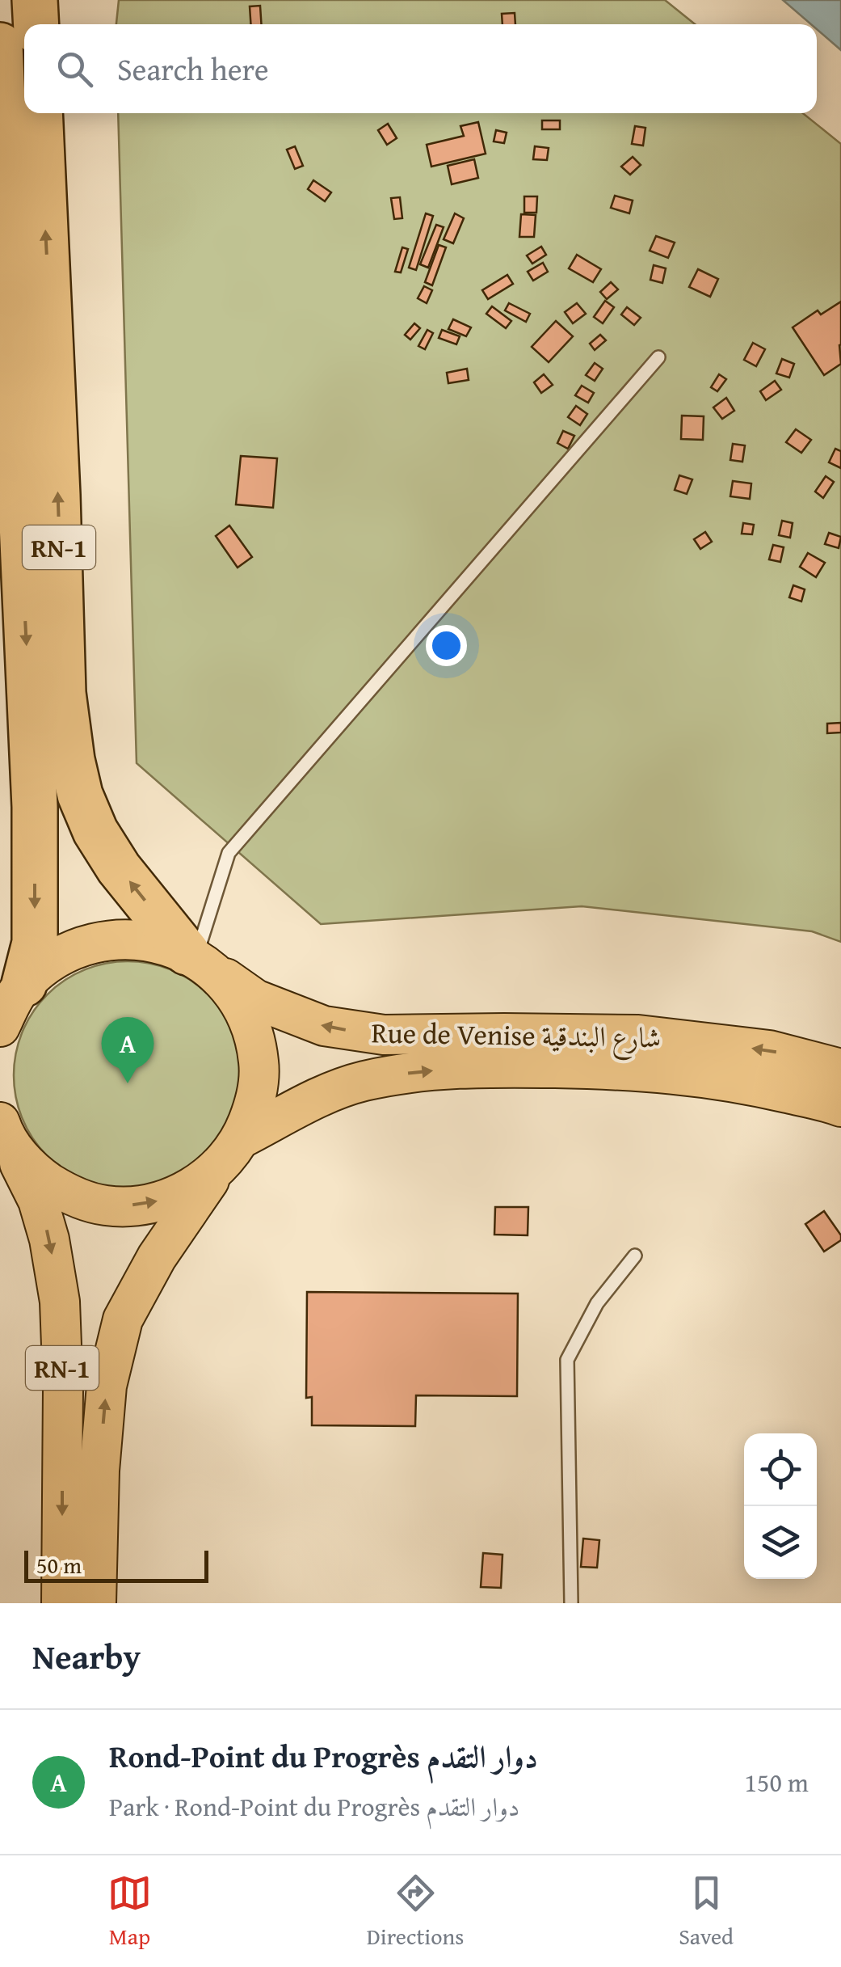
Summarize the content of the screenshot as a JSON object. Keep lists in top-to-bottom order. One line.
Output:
{"streets":{"highway":["RN-1"],"main road":["Rue de Venise شارع البندقية"]},"crossings":[["RN-1","Rue de Venise شارع البندقية"]],"scale_bar":"50 m","page":{"search":"Search here","pins":"A","scale":"50 m","heading":"Nearby","list":[{"mark":"A","name":"Rond-Point du Progrès دوار التقدم","note":"Park · Rond-Point du Progrès دوار التقدم","value":"150 m"}],"nav":["Map","Directions","Saved"]}}
